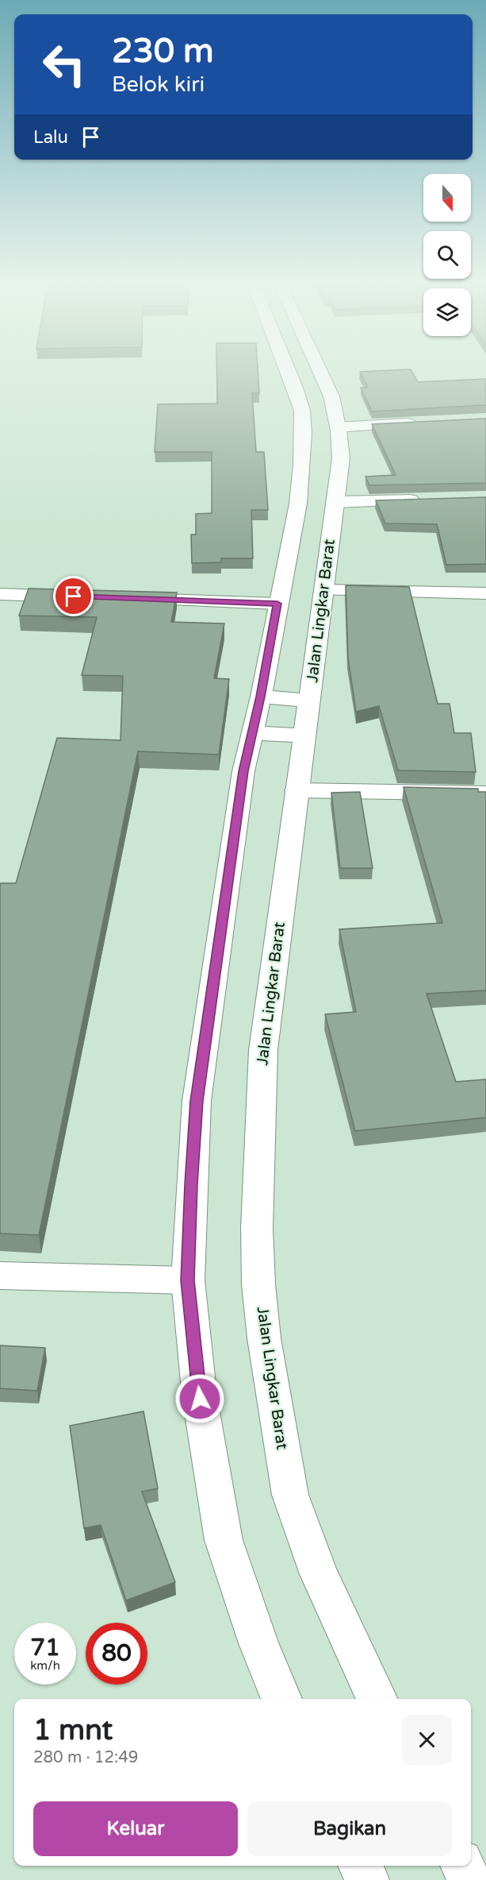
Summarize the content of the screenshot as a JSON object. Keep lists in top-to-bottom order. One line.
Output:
{"streets":{"main road":["Jalan Lingkar Barat"]},"north":"bottom","page":{"turn":["230 m","Belok kiri"],"then":"Lalu","speed":"71 km/h","limit":"80","heading":["1 mnt","280 m · 12:49"],"buttons":["Keluar","Bagikan"]}}
